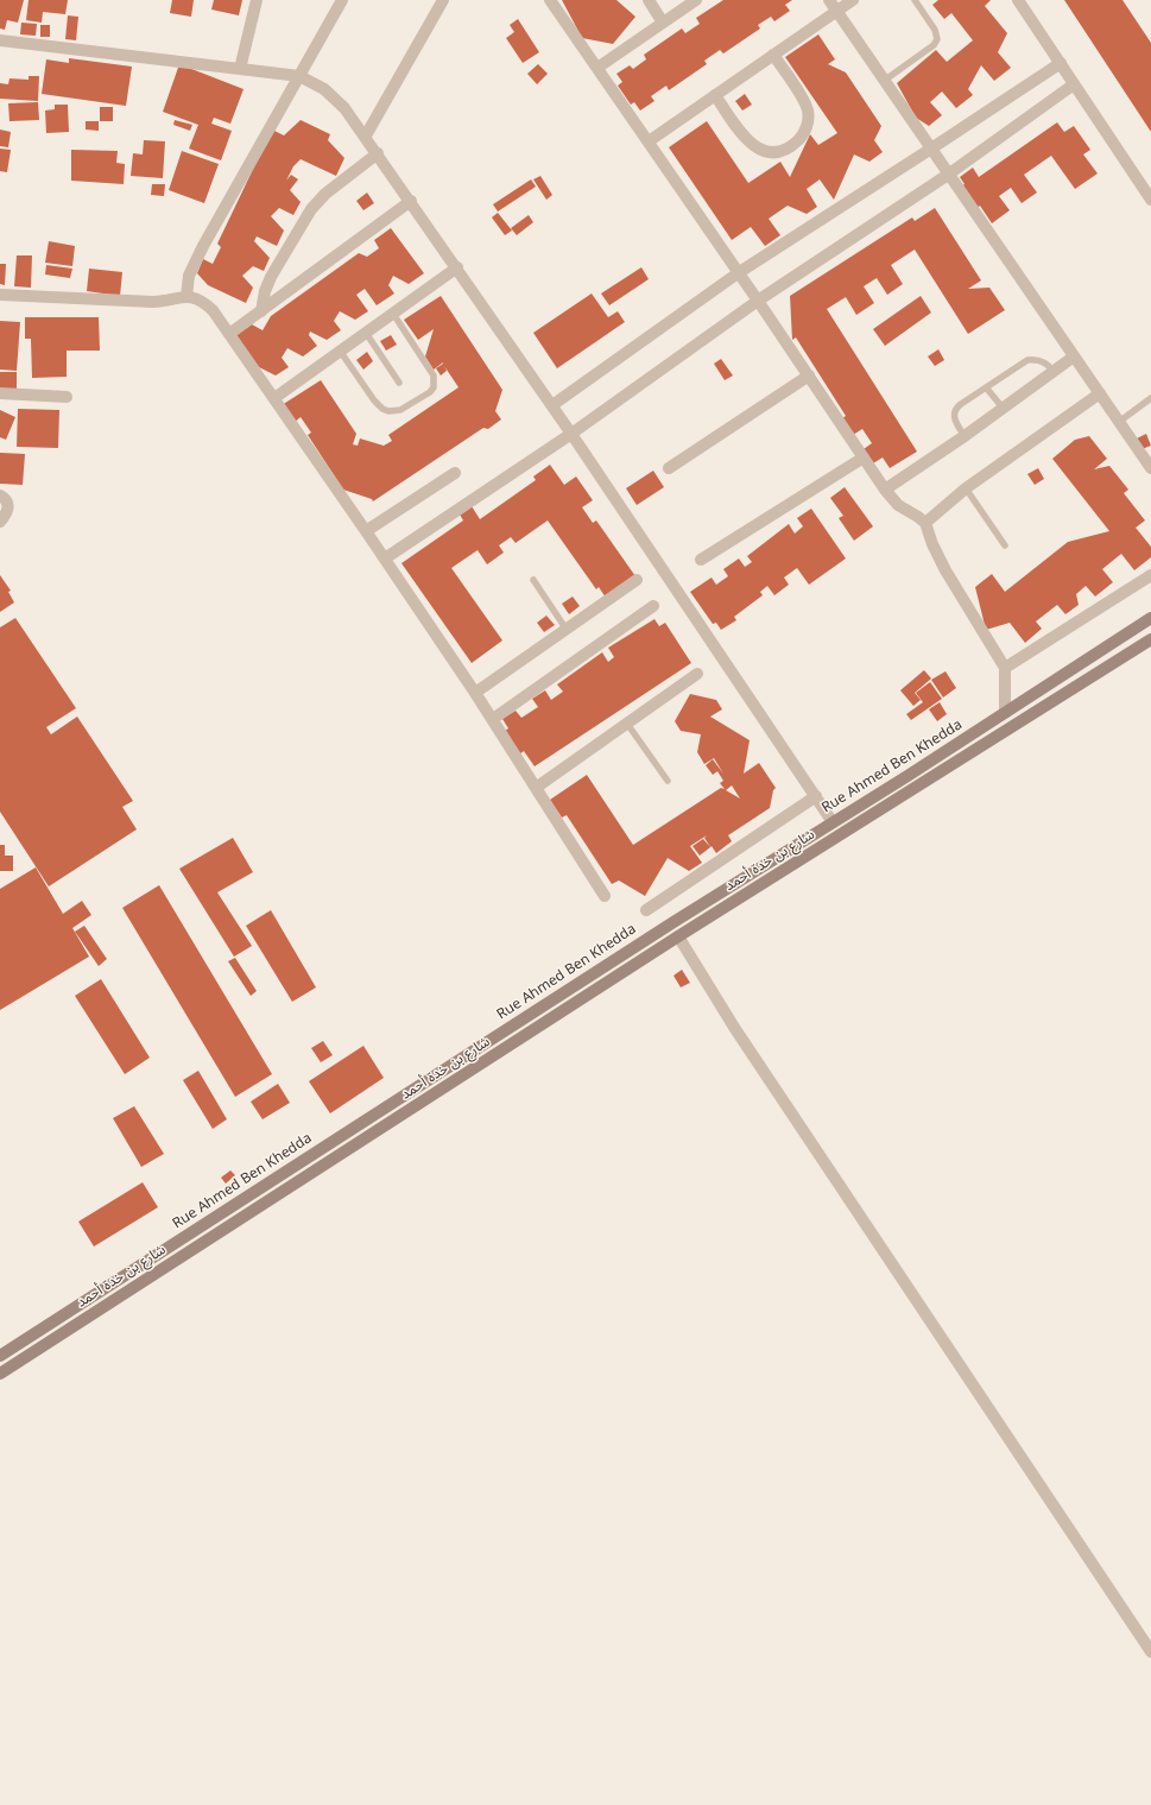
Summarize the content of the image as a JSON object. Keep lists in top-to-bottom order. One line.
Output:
{"streets":{"main road":["Rue Ahmed Ben Khedda","شارع بن خدة أحمد"]}}
